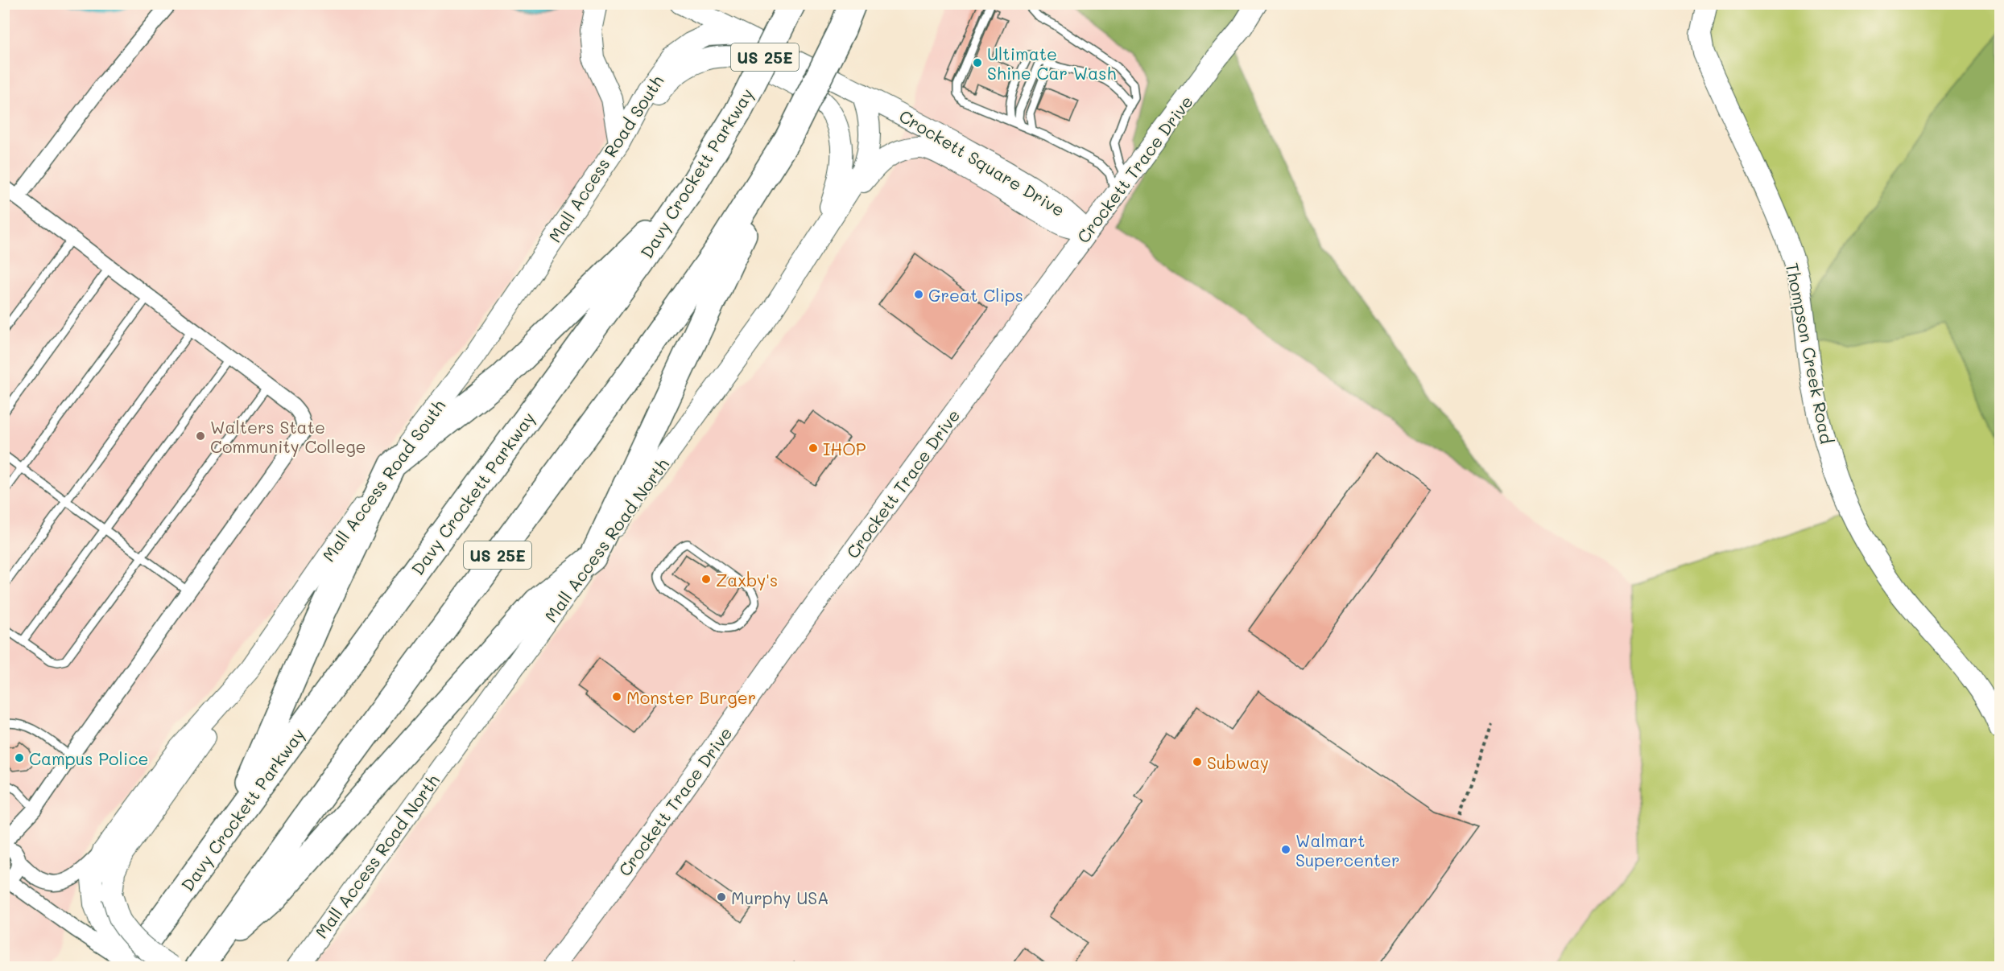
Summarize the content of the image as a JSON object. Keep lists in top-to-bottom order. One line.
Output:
{"streets":{"highway":["US 25E","Davy Crockett Parkway"],"street":["Mall Access Road South","Crockett Square Drive","Crockett Trace Drive","Thompson Creek Road","Mall Access Road North"]},"crossings":[["Mall Access Road South","Crockett Square Drive"],["Mall Access Road South","Davy Crockett Parkway"],["Crockett Square Drive","Crockett Trace Drive"],["Crockett Square Drive","Mall Access Road North"]],"places":["Ultimate Shine Car Wash","Great Clips","Walters State Community College","IHOP","Zaxby's","Monster Burger","Campus Police","Subway","Walmart Supercenter","Murphy USA"]}
